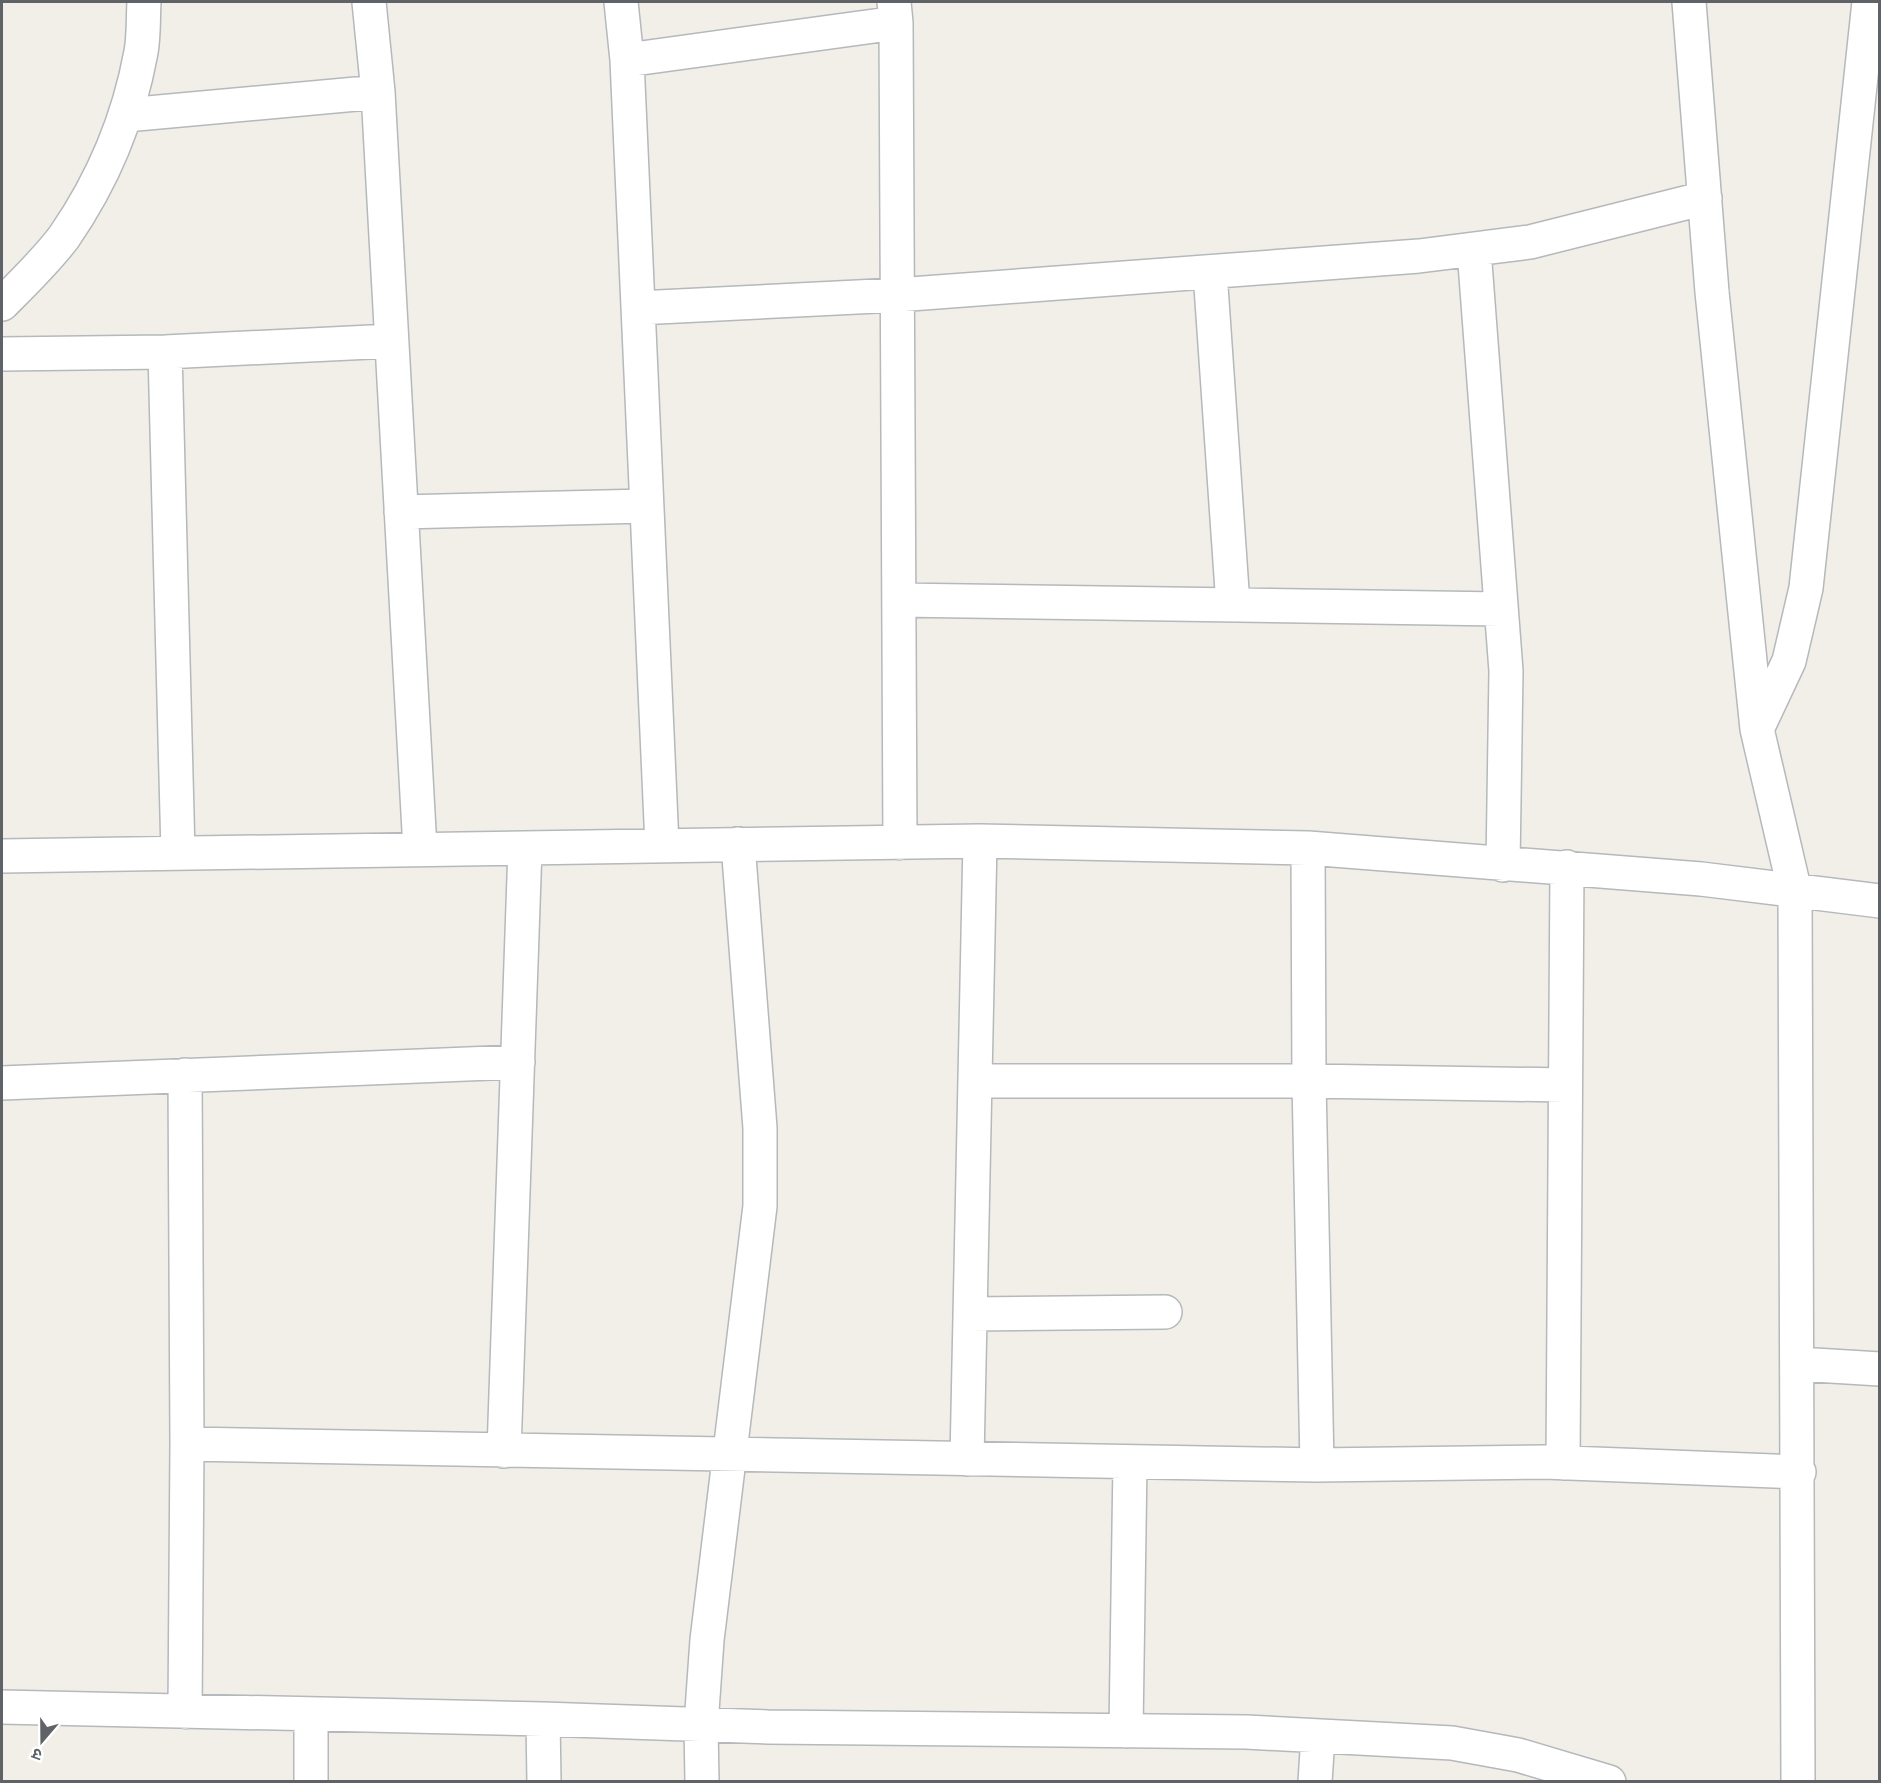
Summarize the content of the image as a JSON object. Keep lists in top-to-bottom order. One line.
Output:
{"north":"bottom"}
